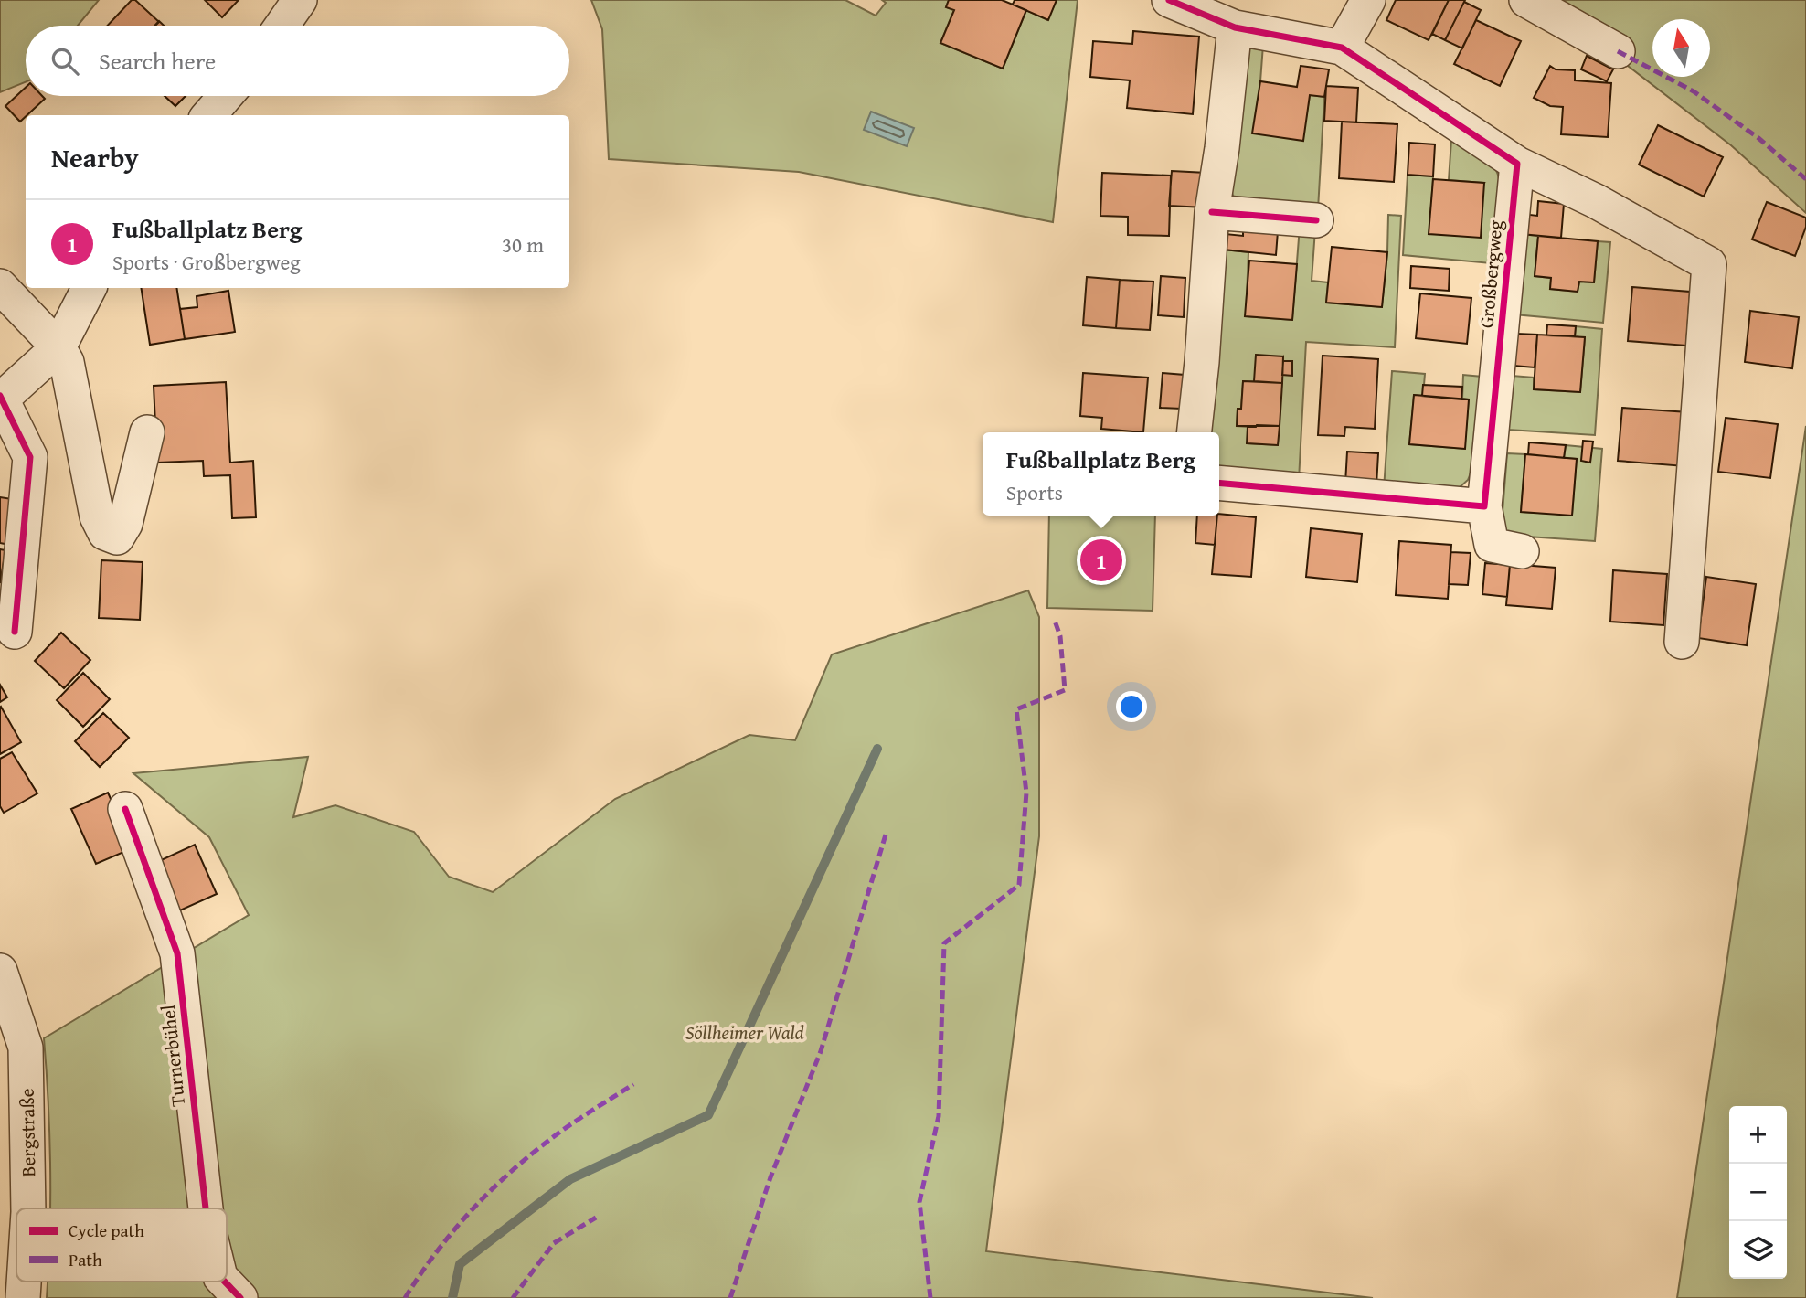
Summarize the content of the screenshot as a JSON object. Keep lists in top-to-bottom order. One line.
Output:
{"streets":{"street":["Großbergweg","Turnerbühel","Bergstraße"]},"parks":["Söllheimer Wald"],"legend":["Cycle path","Path"],"north":"top","page":{"search":"Search here","heading":"Nearby","list":[{"mark":"1","name":"Fußballplatz Berg","note":"Sports · Großbergweg","value":"30 m"}],"popup":["Fußballplatz Berg","Sports"],"pins":"1","map_buttons":["+","−"]}}
